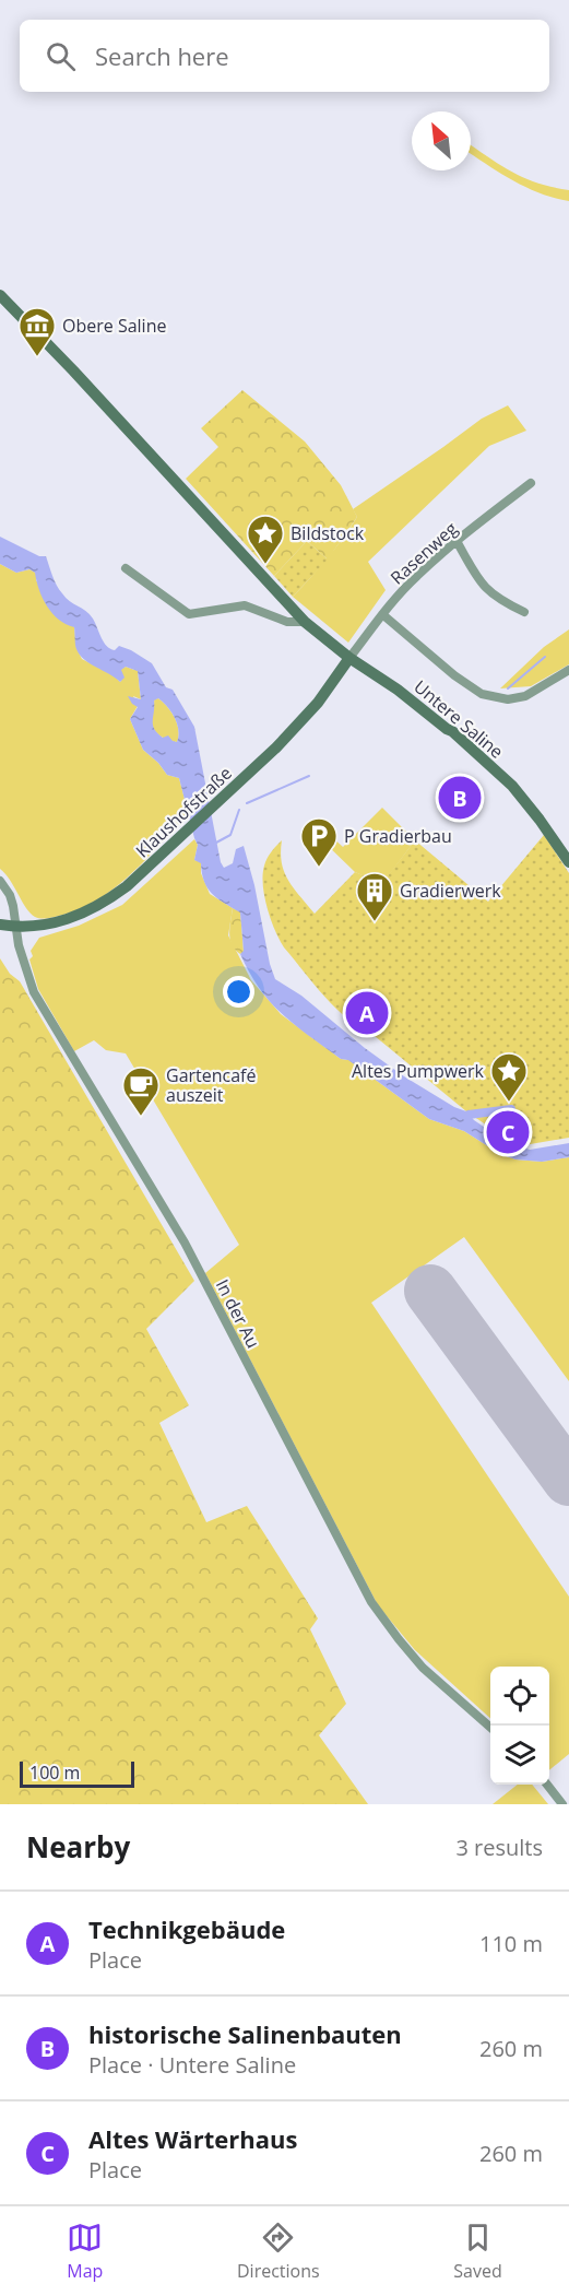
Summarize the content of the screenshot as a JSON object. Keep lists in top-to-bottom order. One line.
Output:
{"streets":{"main road":["Untere Saline","Klaushofstraße"],"street":["Rasenweg","In der Au"]},"crossings":[["Rasenweg","Untere Saline"],["Rasenweg","Klaushofstraße"],["Untere Saline","Klaushofstraße"],["Klaushofstraße","In der Au"]],"places":{"museum":["Obere Saline"],"place":["Bildstock","Altes Pumpwerk"],"parking":["P Gradierbau"],"building":["Gradierwerk"],"cafe":["Gartencafé auszeit"]},"scale_bar":"100 m","north":"top left","page":{"search":"Search here","pins":["B","A","C"],"scale":"100 m","heading":["Nearby","3 results"],"list":[{"mark":"A","name":"Technikgebäude","note":"Place","value":"110 m"},{"mark":"B","name":"historische Salinenbauten","note":"Place · Untere Saline","value":"260 m"},{"mark":"C","name":"Altes Wärterhaus","note":"Place","value":"260 m"}],"nav":["Map","Directions","Saved"]}}
